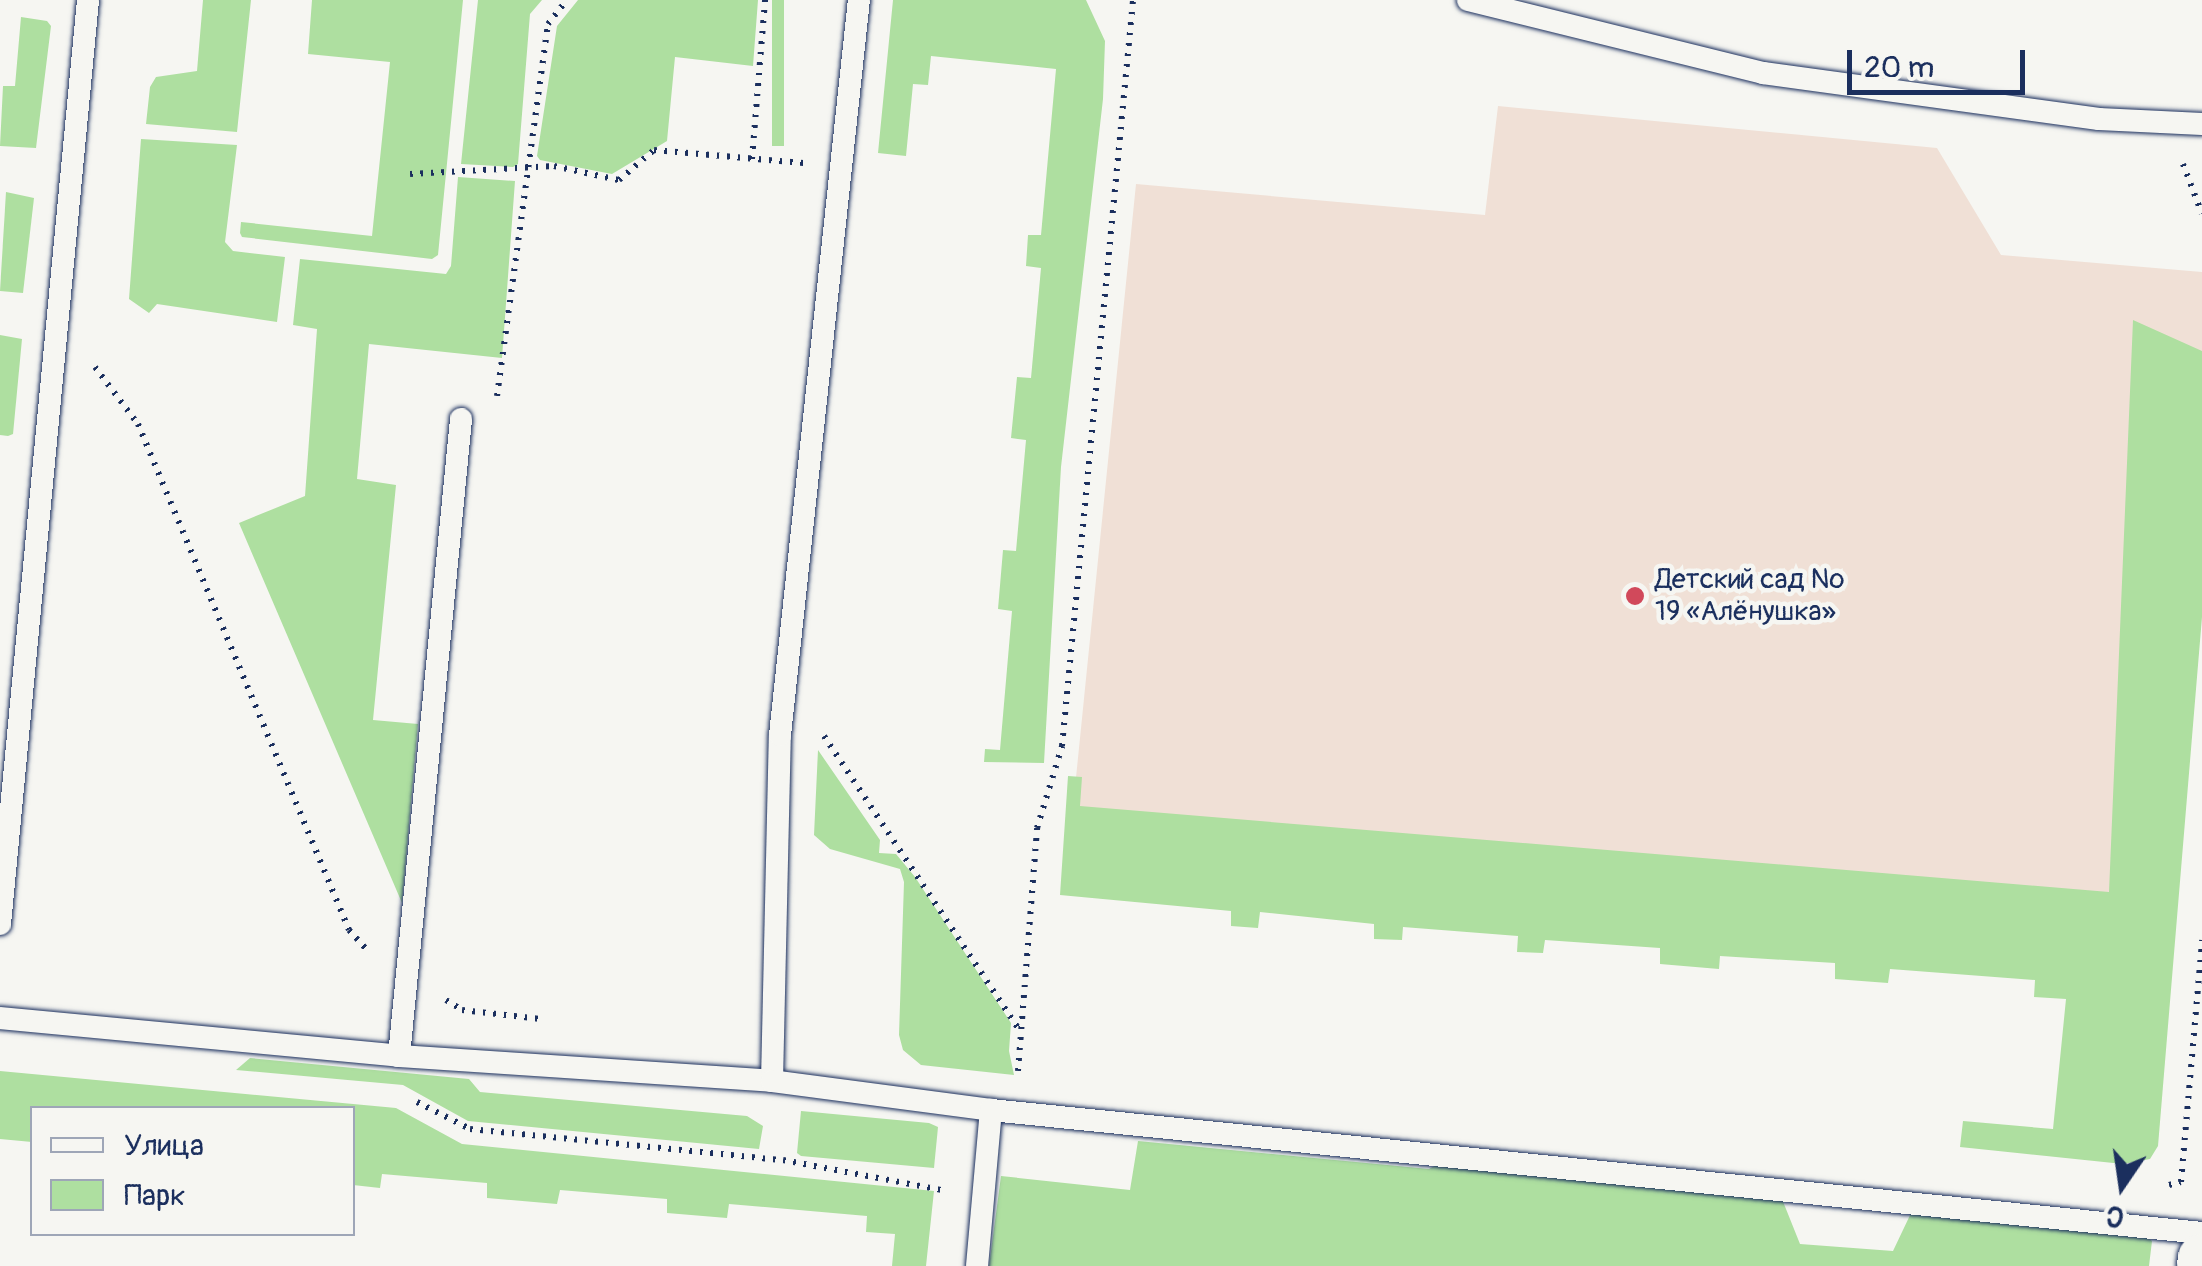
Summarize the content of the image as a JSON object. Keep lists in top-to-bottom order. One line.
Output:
{"places":["Детский сад № 19 «Алёнушка»"],"legend":["Улица","Парк"],"scale_bar":"20 m","north":"bottom"}
